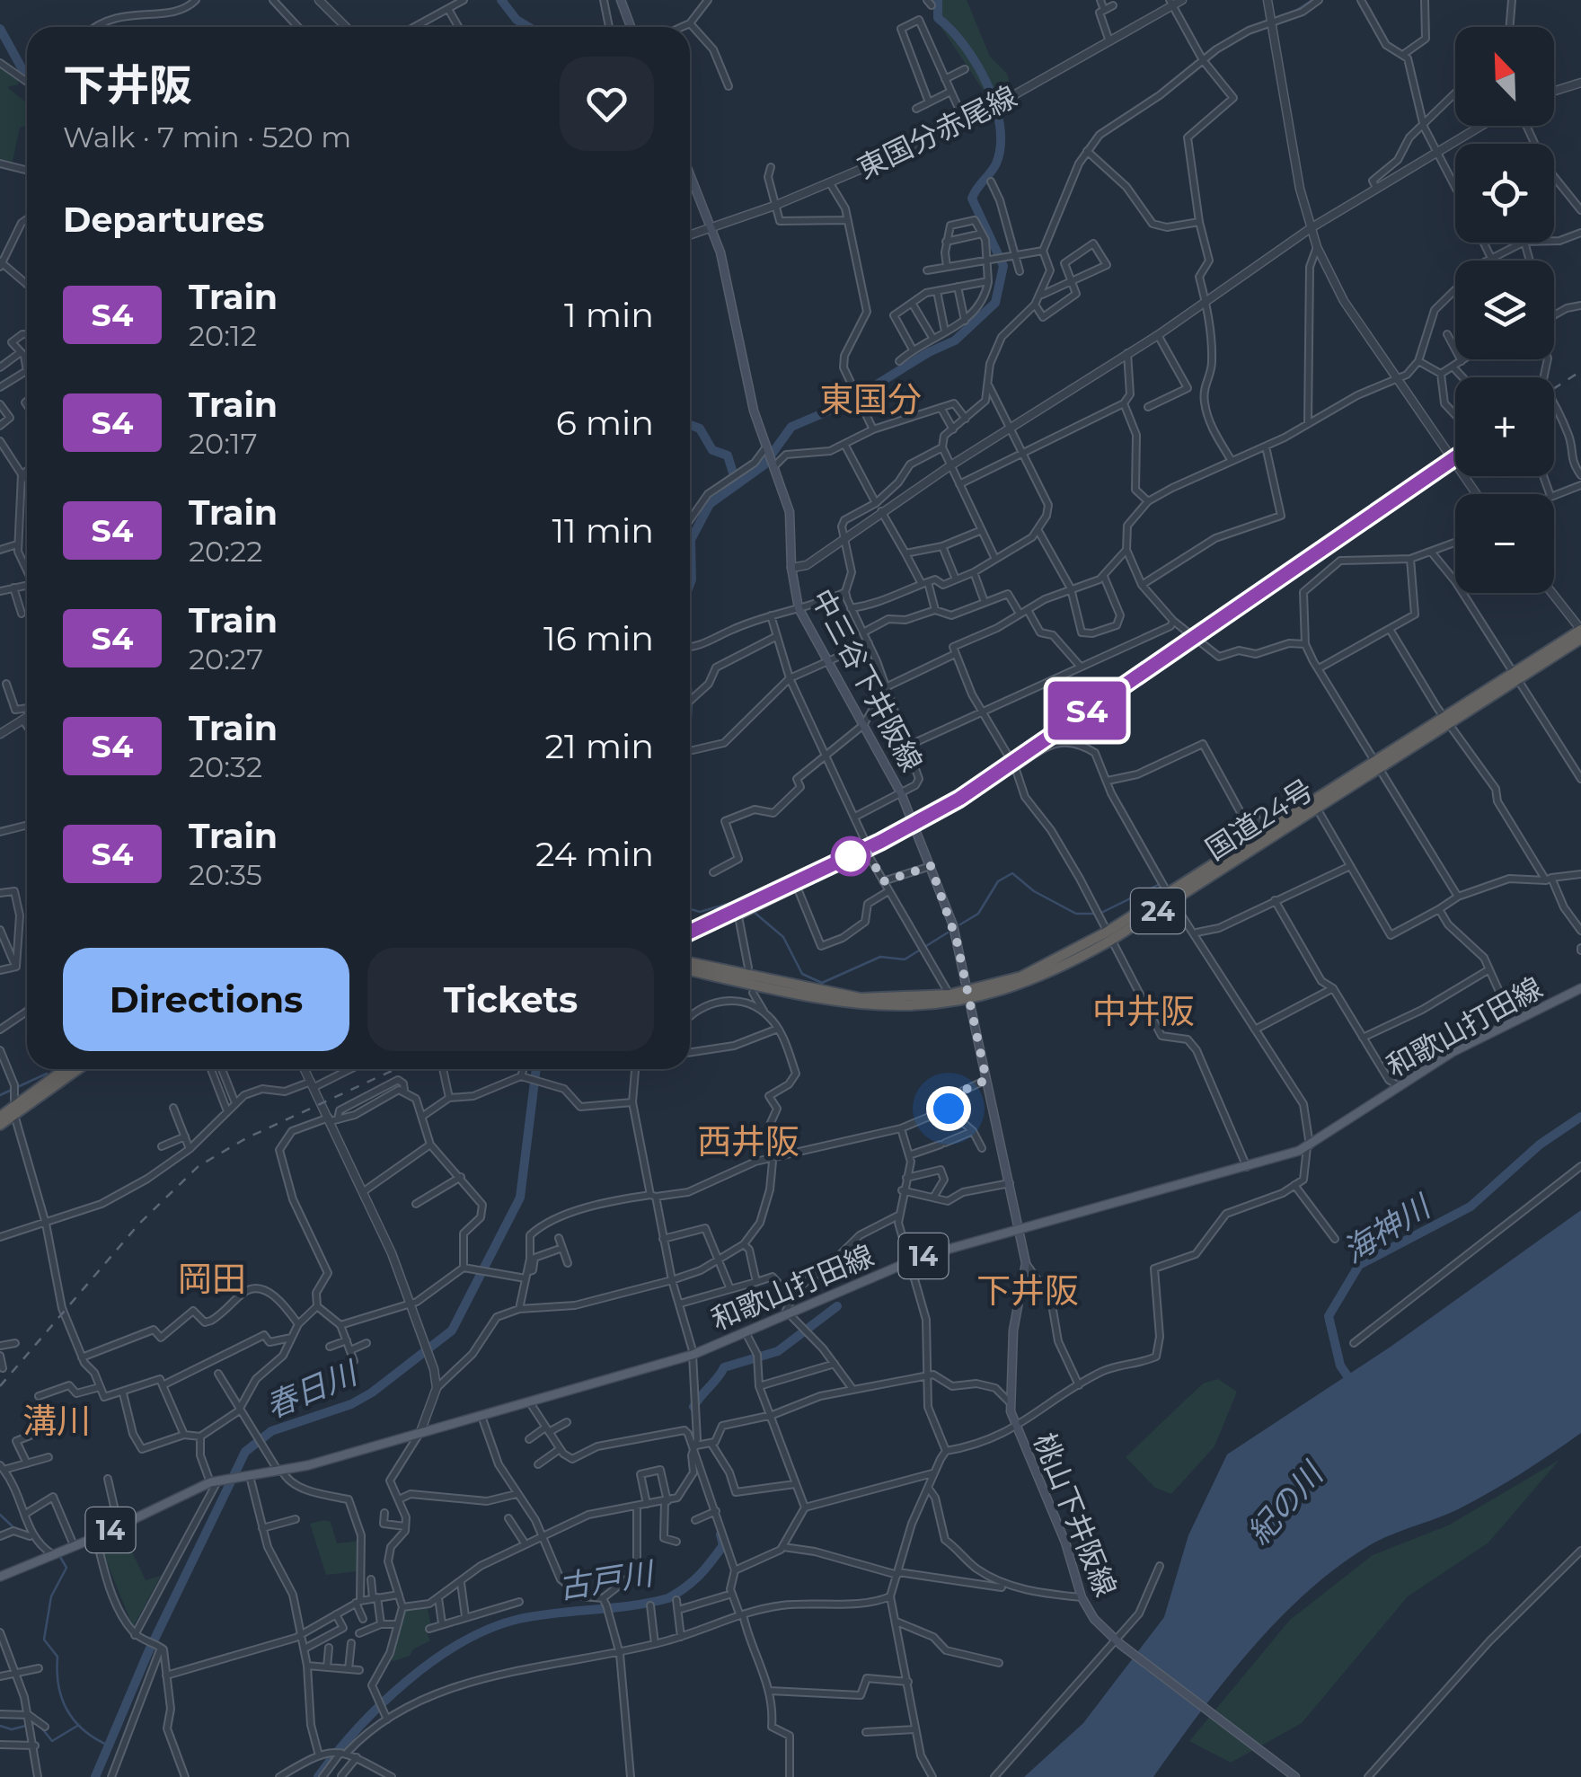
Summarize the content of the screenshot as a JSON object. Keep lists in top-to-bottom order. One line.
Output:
{"streets":{"highway":["国道24号","24"],"main road":["中三谷下井阪線","和歌山打田線","14","桃山下井阪線"],"street":["東国分赤尾線"]},"crossings":[["東国分赤尾線","中三谷下井阪線"],["中三谷下井阪線","国道24号"],["中三谷下井阪線","和歌山打田線"],["中三谷下井阪線","桃山下井阪線"],["和歌山打田線","桃山下井阪線"]],"districts":["東国分","中井阪","西井阪","岡田","下井阪","溝川"],"water":["海神川","春日川","紀の川","古戸川"],"north":"top left","page":{"on_map":"S4","map_buttons":["+","−"],"heading":[["下井阪","Walk · 7 min · 520 m"],"Departures"],"list":[{"mark":"S4","name":"Train","note":"20:12","value":"1 min"},{"mark":"S4","name":"Train","note":"20:17","value":"6 min"},{"mark":"S4","name":"Train","note":"20:22","value":"11 min"},{"mark":"S4","name":"Train","note":"20:27","value":"16 min"},{"mark":"S4","name":"Train","note":"20:32","value":"21 min"},{"mark":"S4","name":"Train","note":"20:35","value":"24 min"}],"buttons":["Directions","Tickets"]}}
